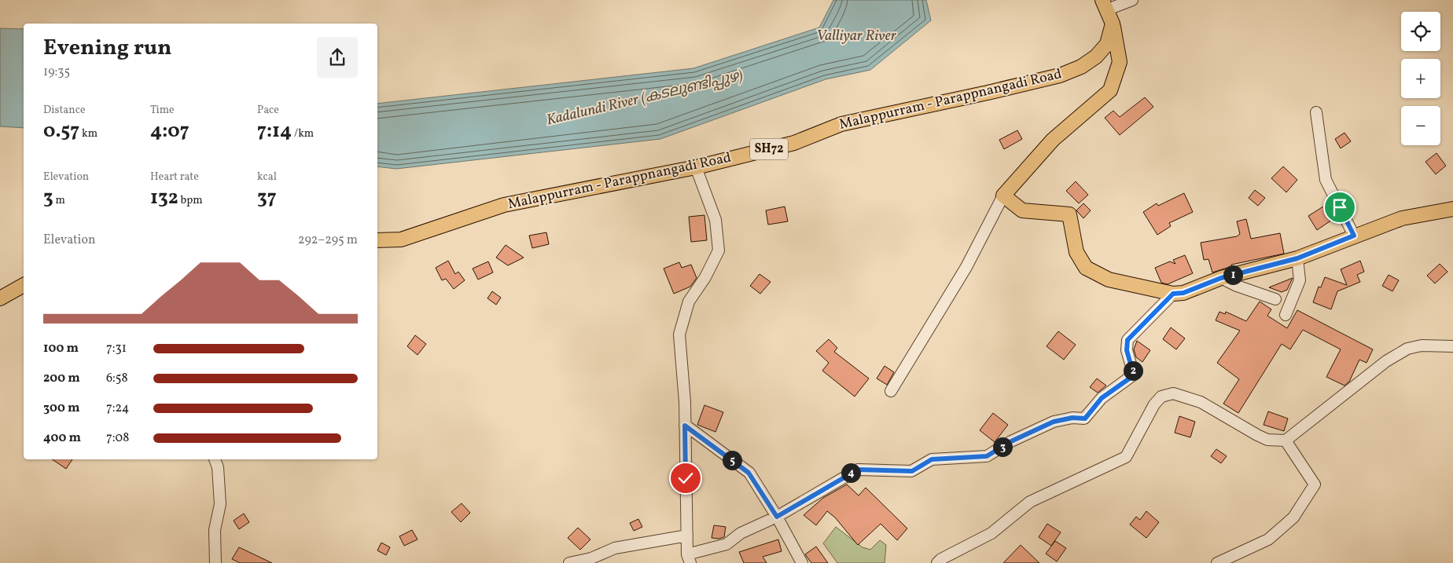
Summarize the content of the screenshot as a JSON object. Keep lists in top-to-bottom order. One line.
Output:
{"streets":{"main road":["Malappurram - Parappnangadi Road","SH72"]},"water":["Valliyar River","Kadalundi River (കടലുണ്ടിപ്പുഴ)"],"page":{"map_buttons":["+","−"],"heading":["Evening run","19:35"],"stats":[["Distance","0.57 km"],["Time","4:07"],["Pace","7:14 /km"],["Elevation","3 m"],["Heart rate","132 bpm"],["kcal","37"]],"chart":["Elevation","292–295 m"],"pins":["1","2","3","5","4"],"list":[{"name":"100 m","note":"7:31"},{"name":"200 m","note":"6:58"},{"name":"300 m","note":"7:24"},{"name":"400 m","note":"7:08"}]}}
